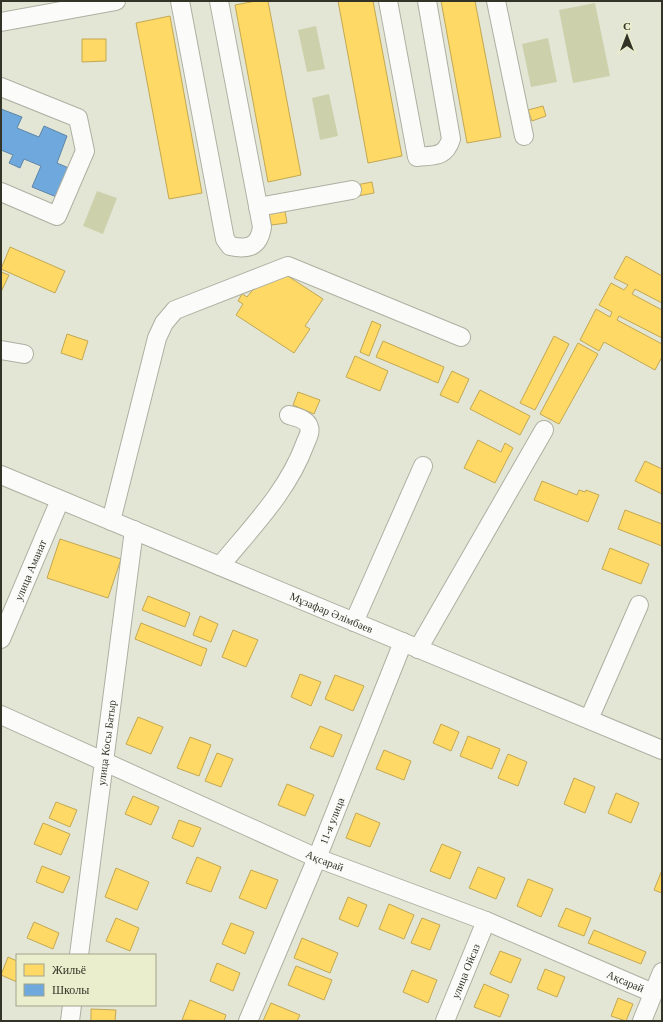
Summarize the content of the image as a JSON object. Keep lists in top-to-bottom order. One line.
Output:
{"streets":{"street":["улица Аманат","Мұзафар Әлімбаев","улица Косы Батыр","11-я улица","Ақсарай","улица Ойсаз"]},"crossings":[["улица Аманат","Мұзафар Әлімбаев"],["Мұзафар Әлімбаев","улица Косы Батыр"],["Мұзафар Әлімбаев","11-я улица"],["улица Косы Батыр","Ақсарай"],["11-я улица","Ақсарай"],["Ақсарай","улица Ойсаз"]],"legend":["Жильё","Школы"],"north":"top"}
